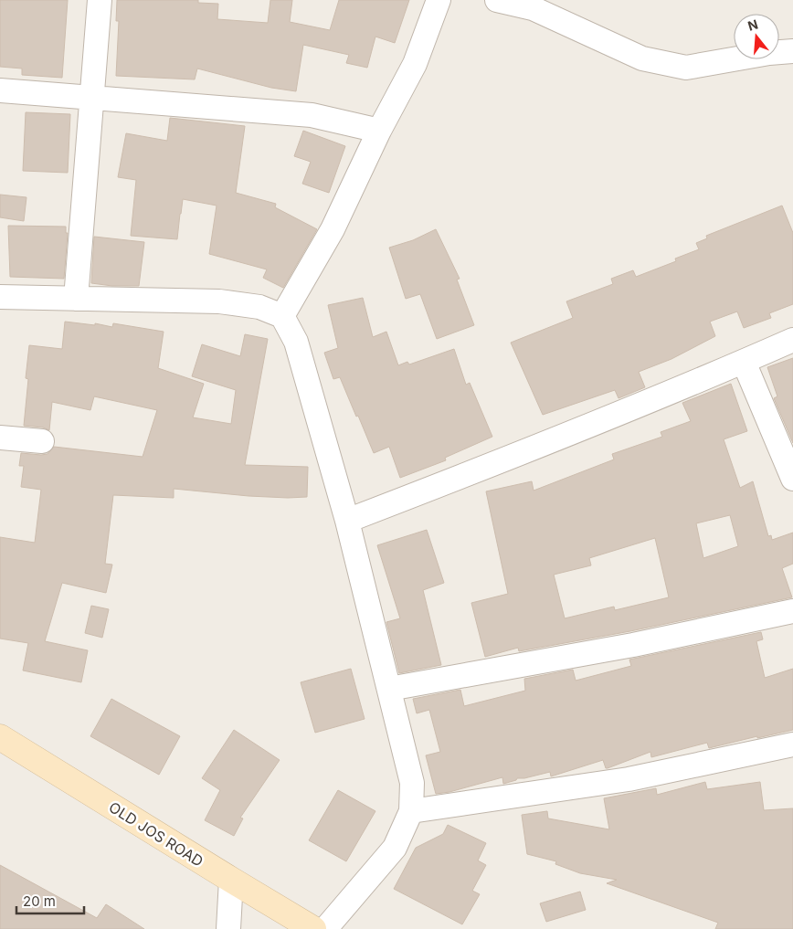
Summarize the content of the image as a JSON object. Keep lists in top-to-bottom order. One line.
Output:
{"streets":{"main road":["OLD JOS ROAD"]},"scale_bar":"20 m","north":"top"}
